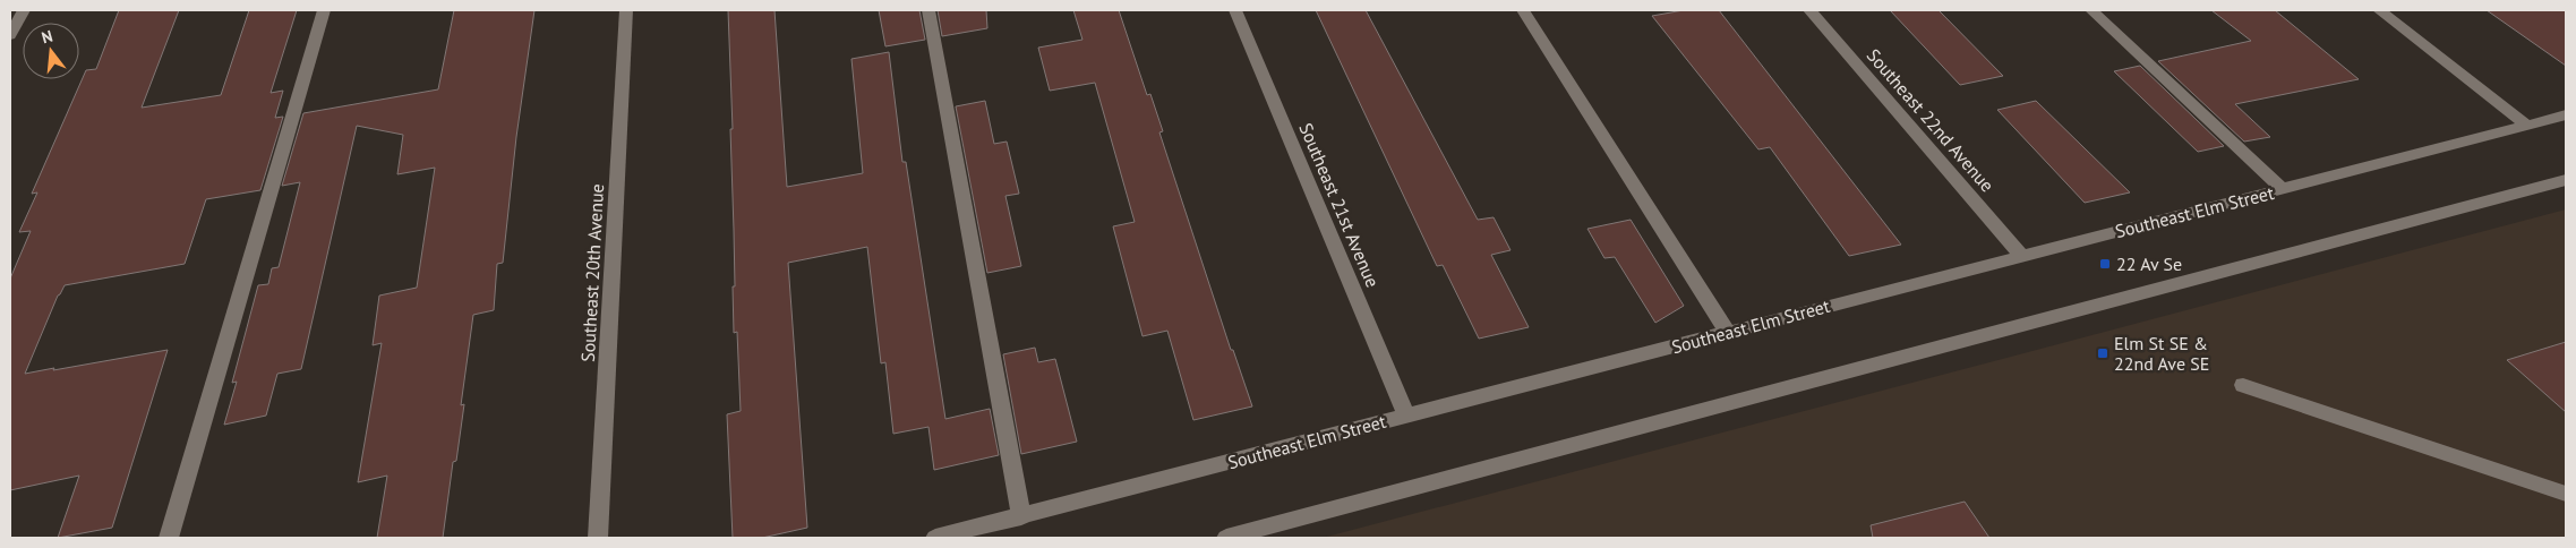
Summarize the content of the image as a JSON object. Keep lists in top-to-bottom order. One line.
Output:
{"streets":{"street":["Southeast 22nd Avenue","Southeast 21st Avenue","Southeast Elm Street","Southeast 20th Avenue"]},"crossings":[["Southeast 22nd Avenue","Southeast Elm Street"],["Southeast 21st Avenue","Southeast Elm Street"]],"places":{"transit":["22 Av Se","Elm St SE & 22nd Ave SE"]},"north":"top"}
